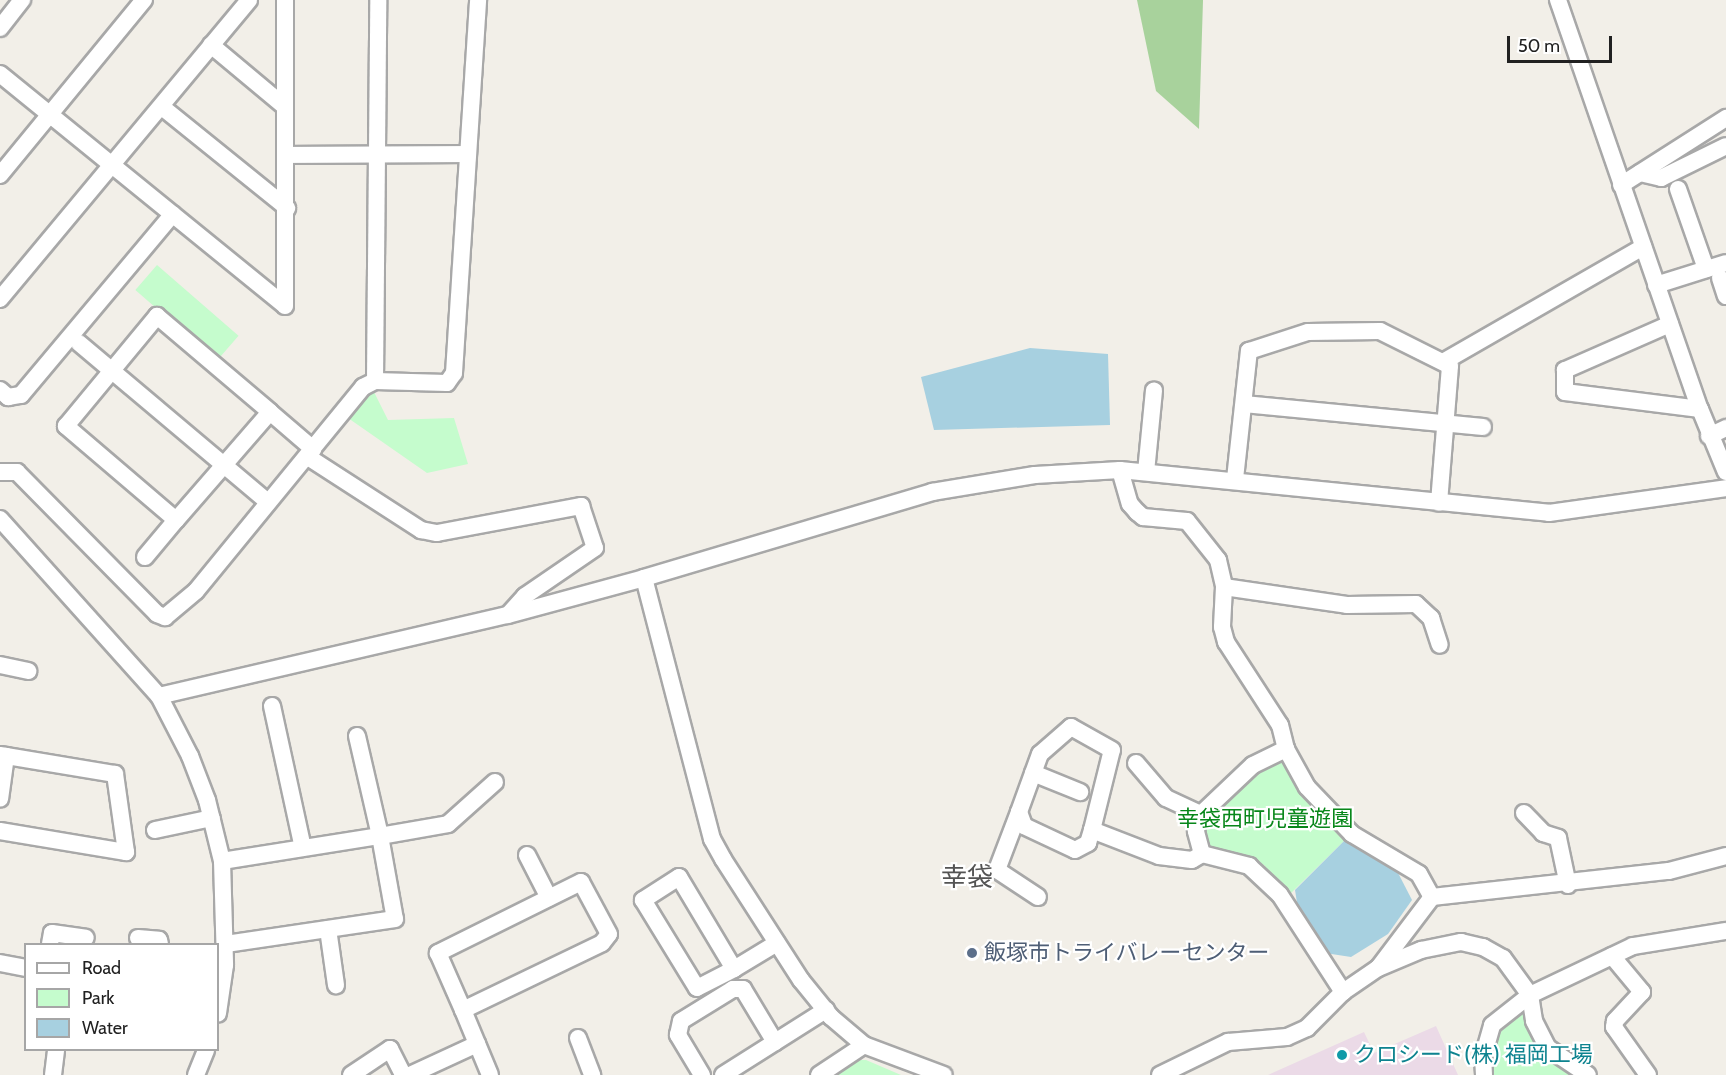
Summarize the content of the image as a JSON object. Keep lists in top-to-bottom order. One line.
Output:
{"districts":["幸袋"],"parks":["幸袋西町児童遊園"],"places":["飯塚市トライバレーセンター","クロシード(株) 福岡工場"],"legend":["Road","Park","Water"],"scale_bar":"50 m"}
